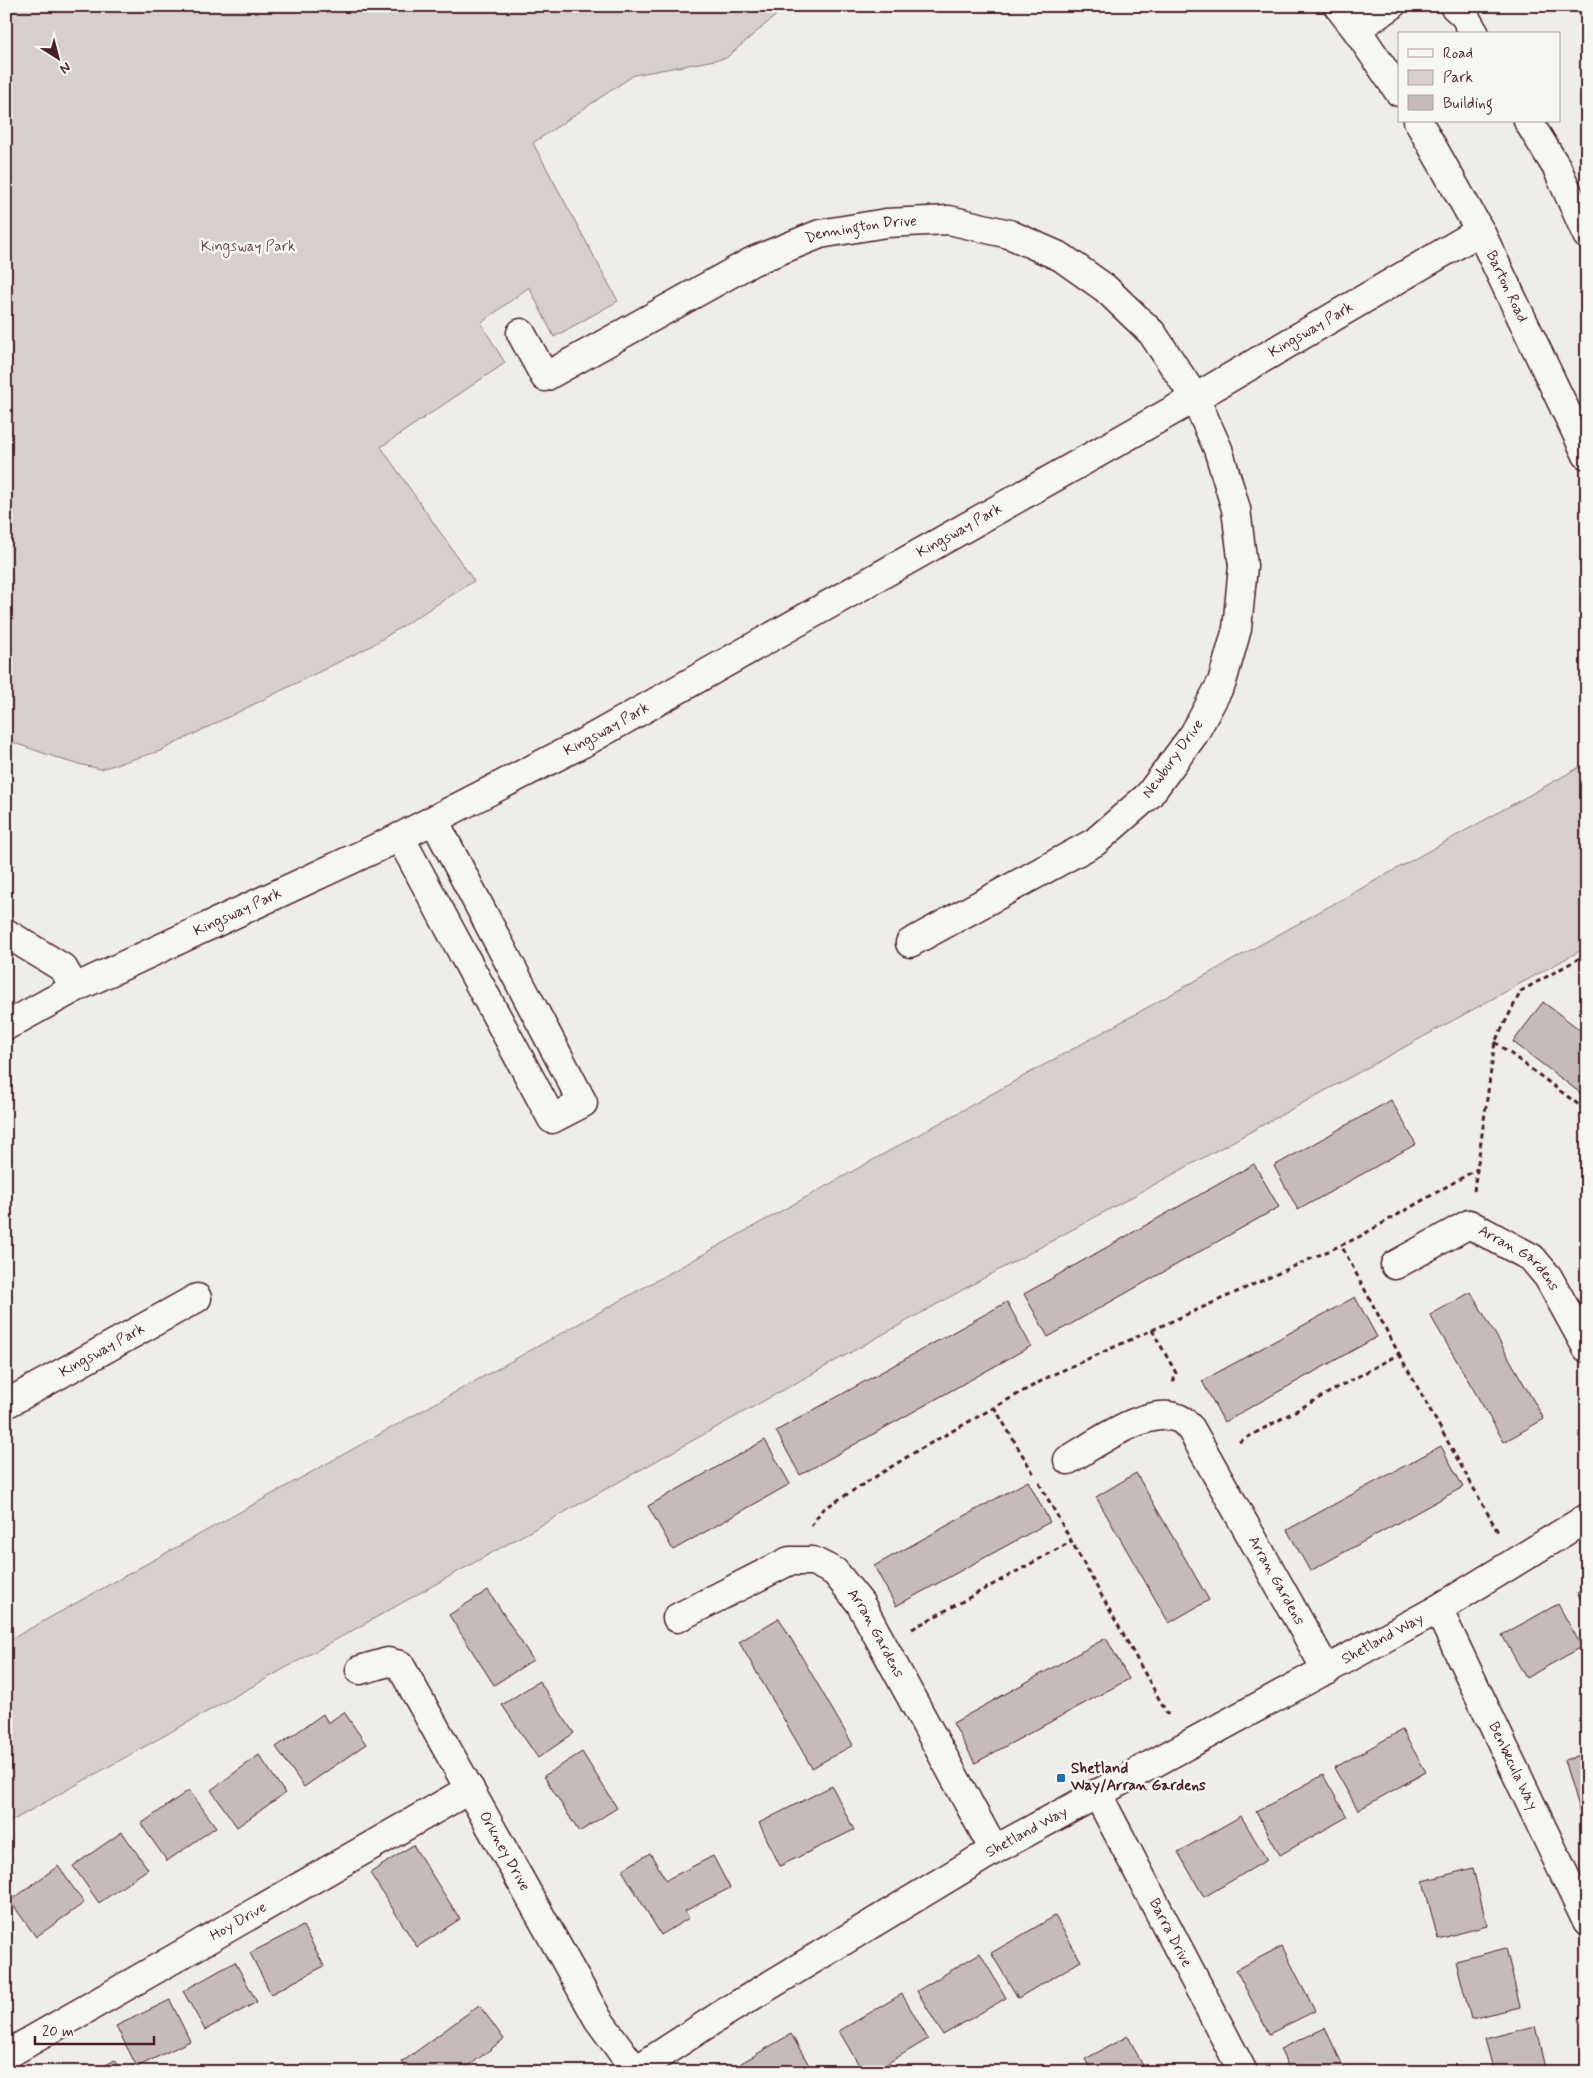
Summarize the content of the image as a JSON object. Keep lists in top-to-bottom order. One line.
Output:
{"streets":{"street":["Dennington Drive","Barton Road","Kingsway Park","Newbury Drive","Arran Gardens","Shetland Way","Benbecula Way","Orkney Drive","Hoy Drive","Barra Drive"]},"crossings":[["Dennington Drive","Kingsway Park"],["Dennington Drive","Newbury Drive"],["Barton Road","Kingsway Park"],["Kingsway Park","Newbury Drive"],["Arran Gardens","Shetland Way"],["Shetland Way","Benbecula Way"],["Shetland Way","Orkney Drive"],["Shetland Way","Barra Drive"],["Orkney Drive","Hoy Drive"]],"parks":["Kingsway Park"],"places":{"transit":["Shetland Way/Arran Gardens"]},"legend":["Road","Park","Building"],"scale_bar":"20 m","north":"bottom right"}
